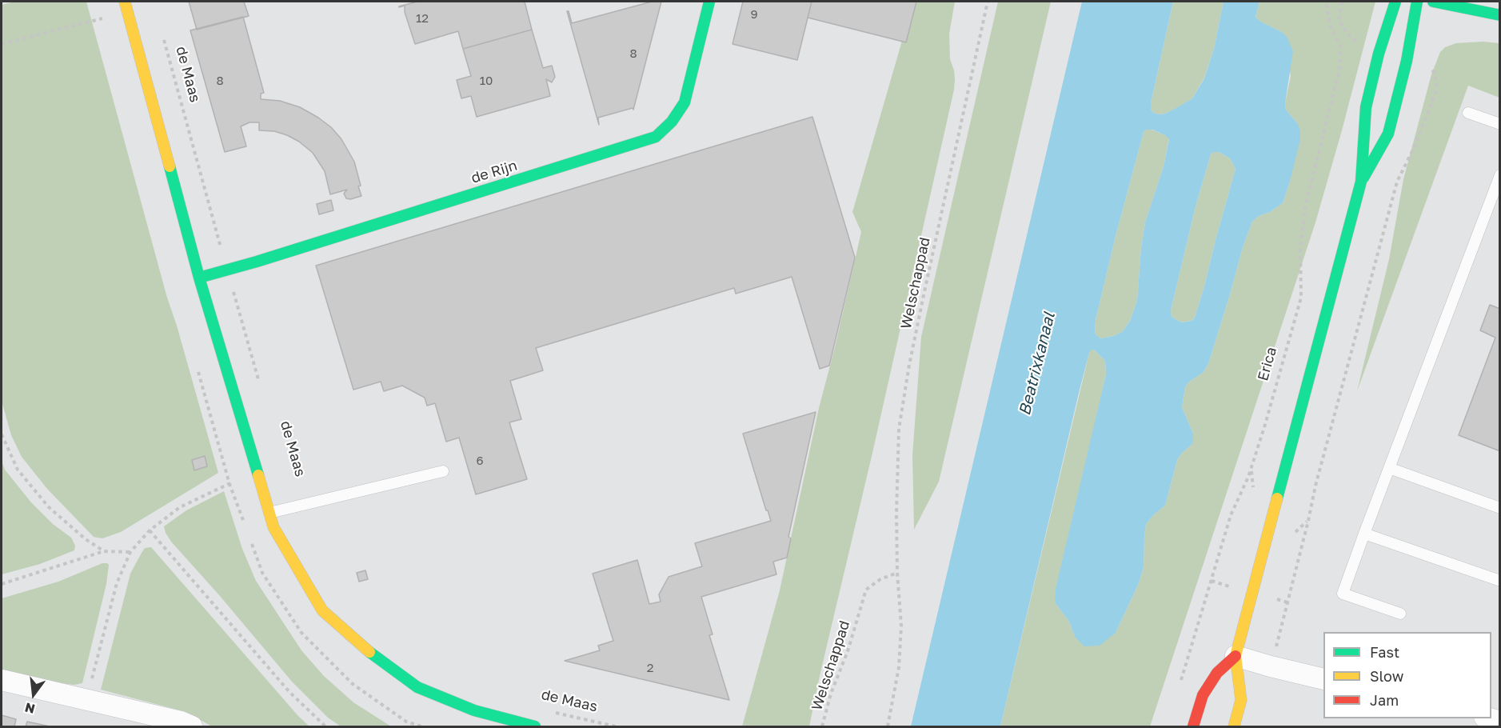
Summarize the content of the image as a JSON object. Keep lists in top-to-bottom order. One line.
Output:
{"streets":{"street":["de Rijn"],"path":["de Maas","Welschappad","Erica"]},"crossings":[["de Maas","de Rijn"]],"water":["Beatrixkanaal"],"house_numbers":["9","12","8","8","10","6","2"],"legend":["Fast","Slow","Jam"],"north":"bottom"}
